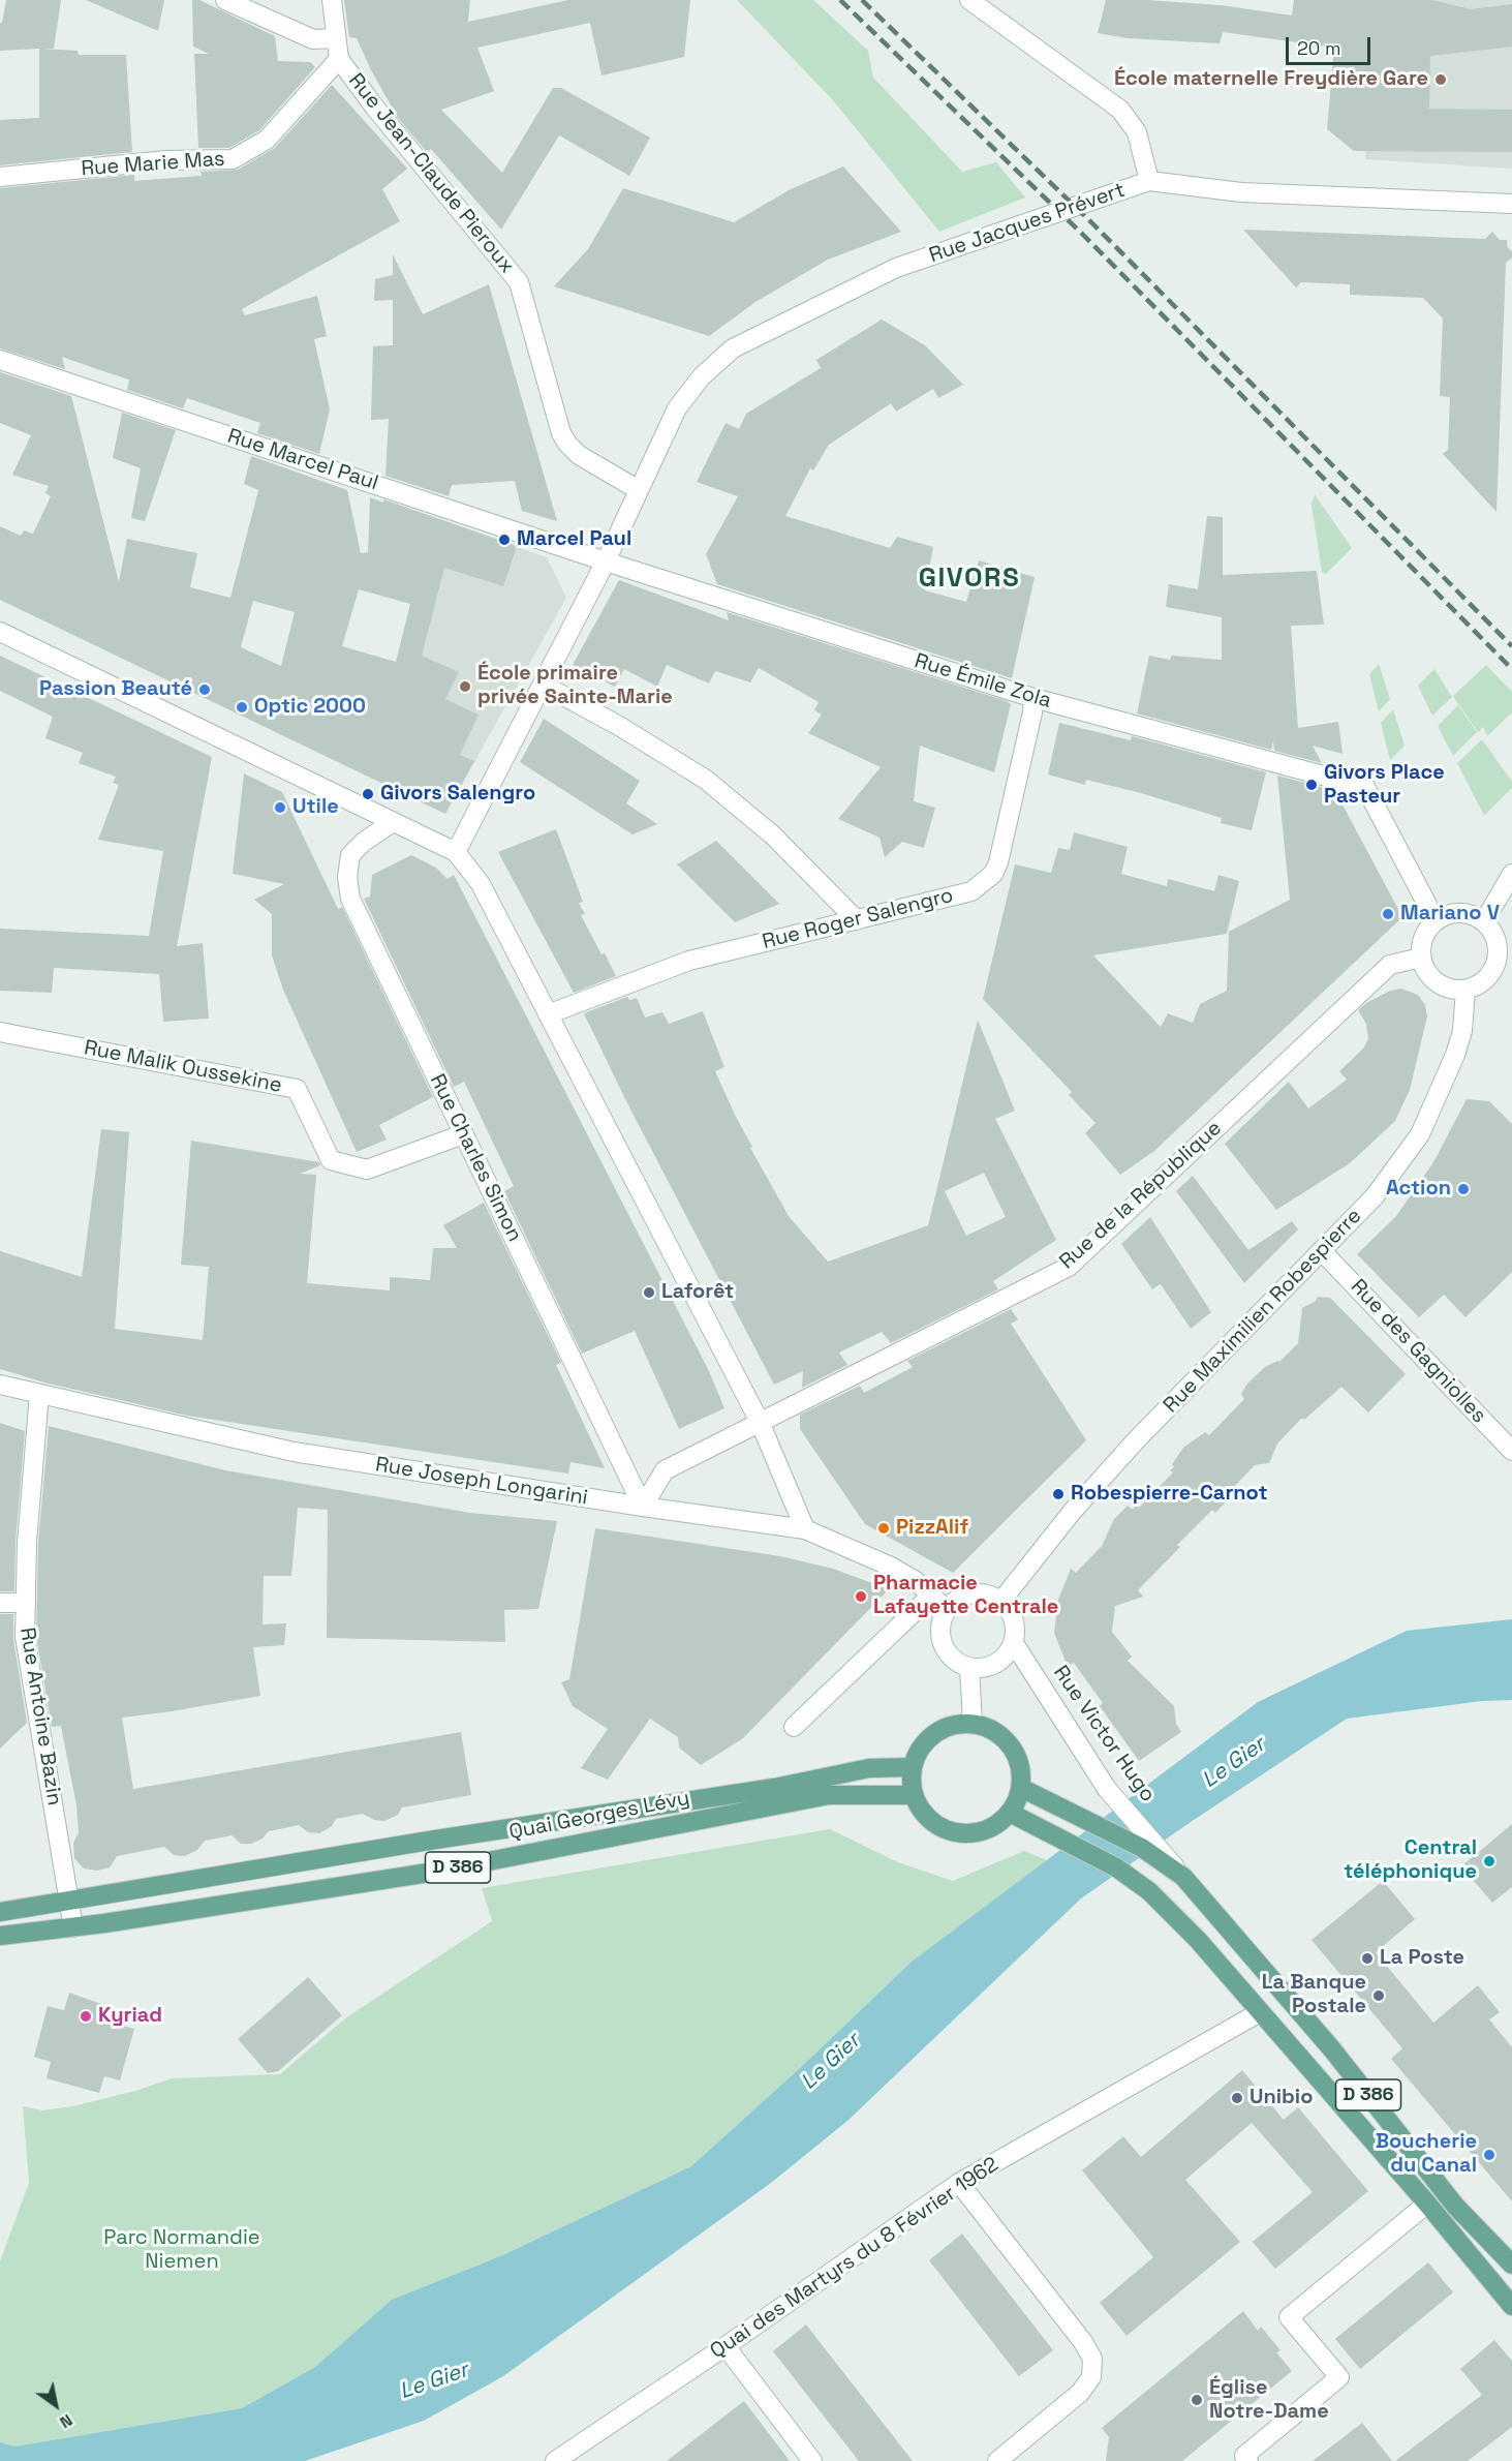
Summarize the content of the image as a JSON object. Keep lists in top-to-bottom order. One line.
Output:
{"streets":{"main road":["Rue Victor Hugo","Quai Georges Lévy","D 386"],"street":["Rue Marie Mas","Rue Jean-Claude Pieroux","Rue Jacques Prévert","Rue Marcel Paul","Rue Émile Zola","Rue Roger Salengro","Rue Malik Oussekine","Rue Charles Simon","Rue de la République","Rue Maximilien Robespierre","Rue des Gagniolles","Rue Joseph Longarini","Rue Antoine Bazin","Quai des Martyrs du 8 Février 1962"]},"crossings":[["Rue Marie Mas","Rue Jean-Claude Pieroux"],["Rue Jean-Claude Pieroux","Rue Jacques Prévert"],["Rue Jacques Prévert","Rue Marcel Paul"],["Rue Jacques Prévert","Rue Émile Zola"],["Rue Marcel Paul","Rue Émile Zola"],["Rue Émile Zola","Rue Roger Salengro"],["Rue Émile Zola","Rue de la République"],["Rue Émile Zola","Rue Maximilien Robespierre"],["Rue Malik Oussekine","Rue Charles Simon"],["Rue Charles Simon","Rue de la République"],["Rue Charles Simon","Rue Joseph Longarini"],["Rue de la République","Rue Maximilien Robespierre"],["Rue de la République","Rue Joseph Longarini"],["Rue Maximilien Robespierre","Rue des Gagniolles"],["Rue Maximilien Robespierre","Rue Joseph Longarini"],["Rue Maximilien Robespierre","Rue Victor Hugo"],["Rue Joseph Longarini","Rue Antoine Bazin"],["Rue Joseph Longarini","Rue Victor Hugo"],["Rue Antoine Bazin","Quai Georges Lévy"],["Rue Victor Hugo","Quai Georges Lévy"],["Rue Victor Hugo","D 386"],["Quai Georges Lévy","D 386"],["D 386","Quai des Martyrs du 8 Février 1962"]],"districts":["GIVORS"],"water":["Le Gier"],"parks":["Parc Normandie Niemen"],"places":["École maternelle Freydière Gare","Marcel Paul","École primaire privée Sainte-Marie","Passion Beauté","Optic 2000","Givors Place Pasteur","Givors Salengro","Utile","Mariano V","Action","Laforêt","Robespierre-Carnot","PizzAlif","Pharmacie Lafayette Centrale","Central téléphonique","La Poste","La Banque Postale","Kyriad","Unibio","Boucherie du Canal","Église Notre-Dame"],"scale_bar":"20 m","north":"bottom right"}
